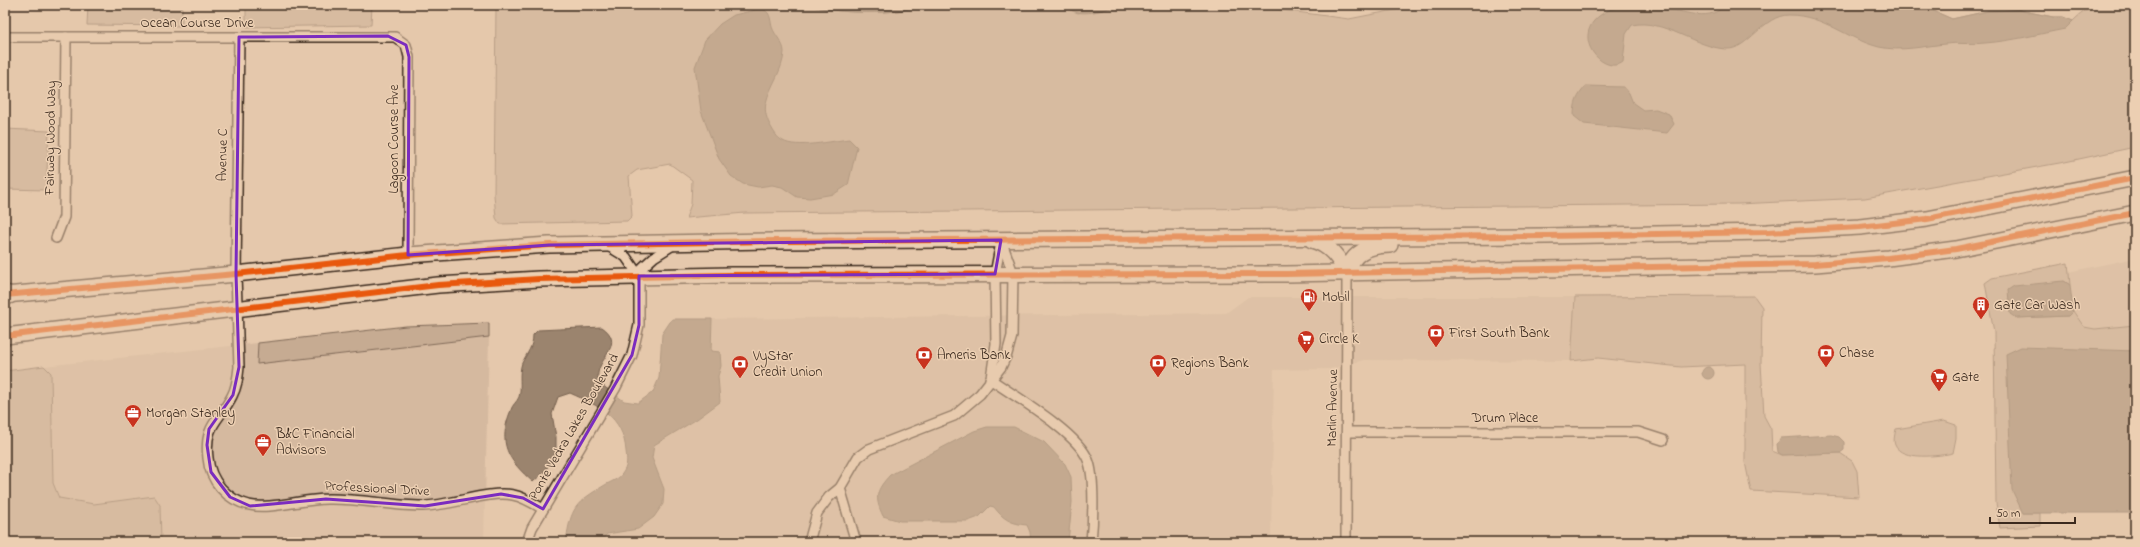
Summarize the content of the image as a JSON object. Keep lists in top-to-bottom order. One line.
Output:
{"streets":{"street":["Ocean Course Drive","Fairway Wood Way","Lagoon Course Ave","Avenue C","Marlin Avenue","Drum Place","Ponte Vedra Lakes Boulevard","Professional Drive"]},"crossings":[["Ocean Course Drive","Fairway Wood Way"],["Ocean Course Drive","Lagoon Course Ave"],["Ocean Course Drive","Avenue C"],["Avenue C","Professional Drive"],["Marlin Avenue","Drum Place"],["Ponte Vedra Lakes Boulevard","Professional Drive"]],"places":{"fuel station":["Mobil"],"building":["Gate Car Wash"],"bank":["First South Bank","Chase","Ameris Bank","Regions Bank","VyStar Credit Union"],"supermarket":["Circle K","Gate"],"office":["Morgan Stanley","B&C Financial Advisors"]},"scale_bar":"50 m"}
